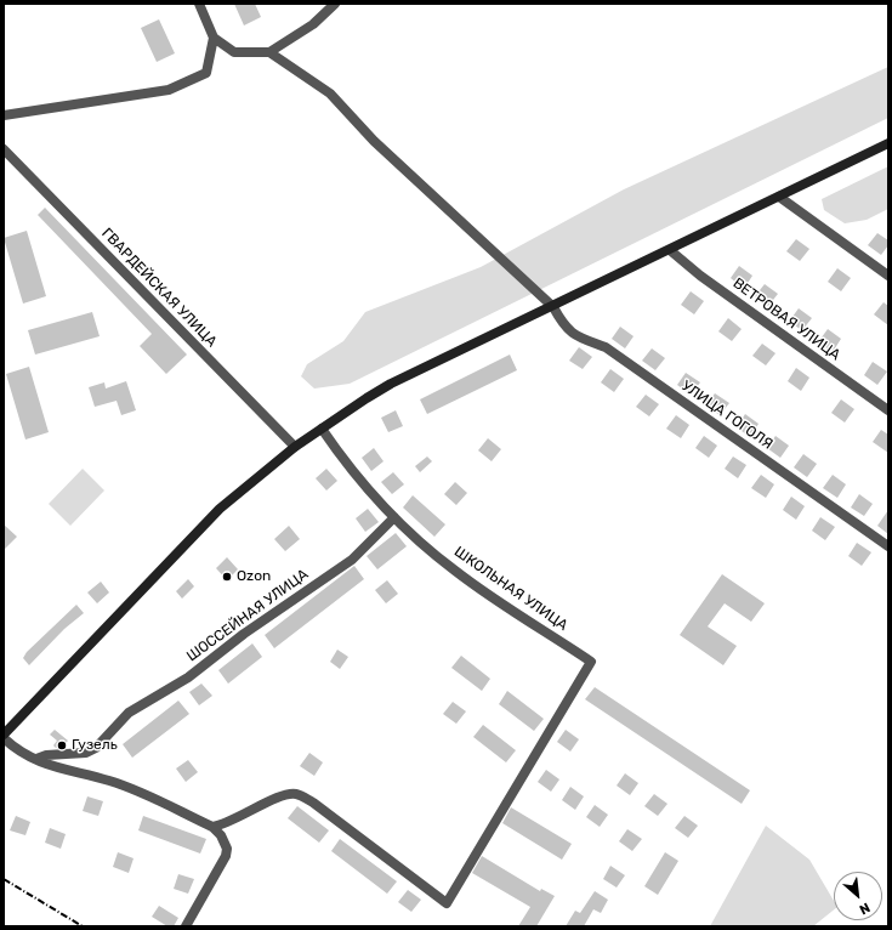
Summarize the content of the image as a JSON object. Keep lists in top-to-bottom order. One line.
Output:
{"streets":{"street":["ГВАРДЕЙСКАЯ УЛИЦА","ВЕТРОВАЯ УЛИЦА","УЛИЦА ГОГОЛЯ","ШКОЛЬНАЯ УЛИЦА","ШОССЕЙНАЯ УЛИЦА"]},"crossings":[["ШКОЛЬНАЯ УЛИЦА","ШОССЕЙНАЯ УЛИЦА"]],"places":["Ozon","Гузель"],"north":"bottom right"}
